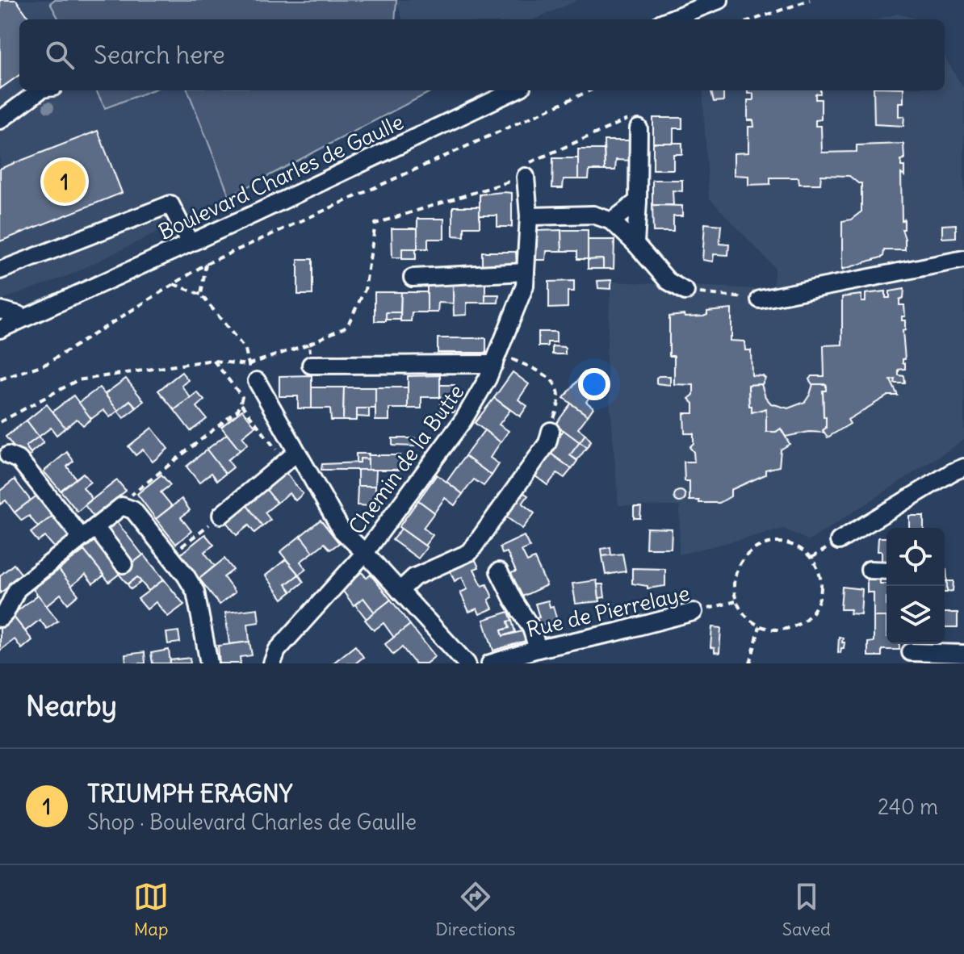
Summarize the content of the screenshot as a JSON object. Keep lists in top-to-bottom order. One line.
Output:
{"streets":{"street":["Boulevard Charles de Gaulle","Chemin de la Butte","Rue de Pierrelaye"]},"page":{"search":"Search here","pins":"1","heading":"Nearby","list":[{"mark":"1","name":"TRIUMPH ERAGNY","note":"Shop · Boulevard Charles de Gaulle","value":"240 m"}],"nav":["Map","Directions","Saved"]}}
